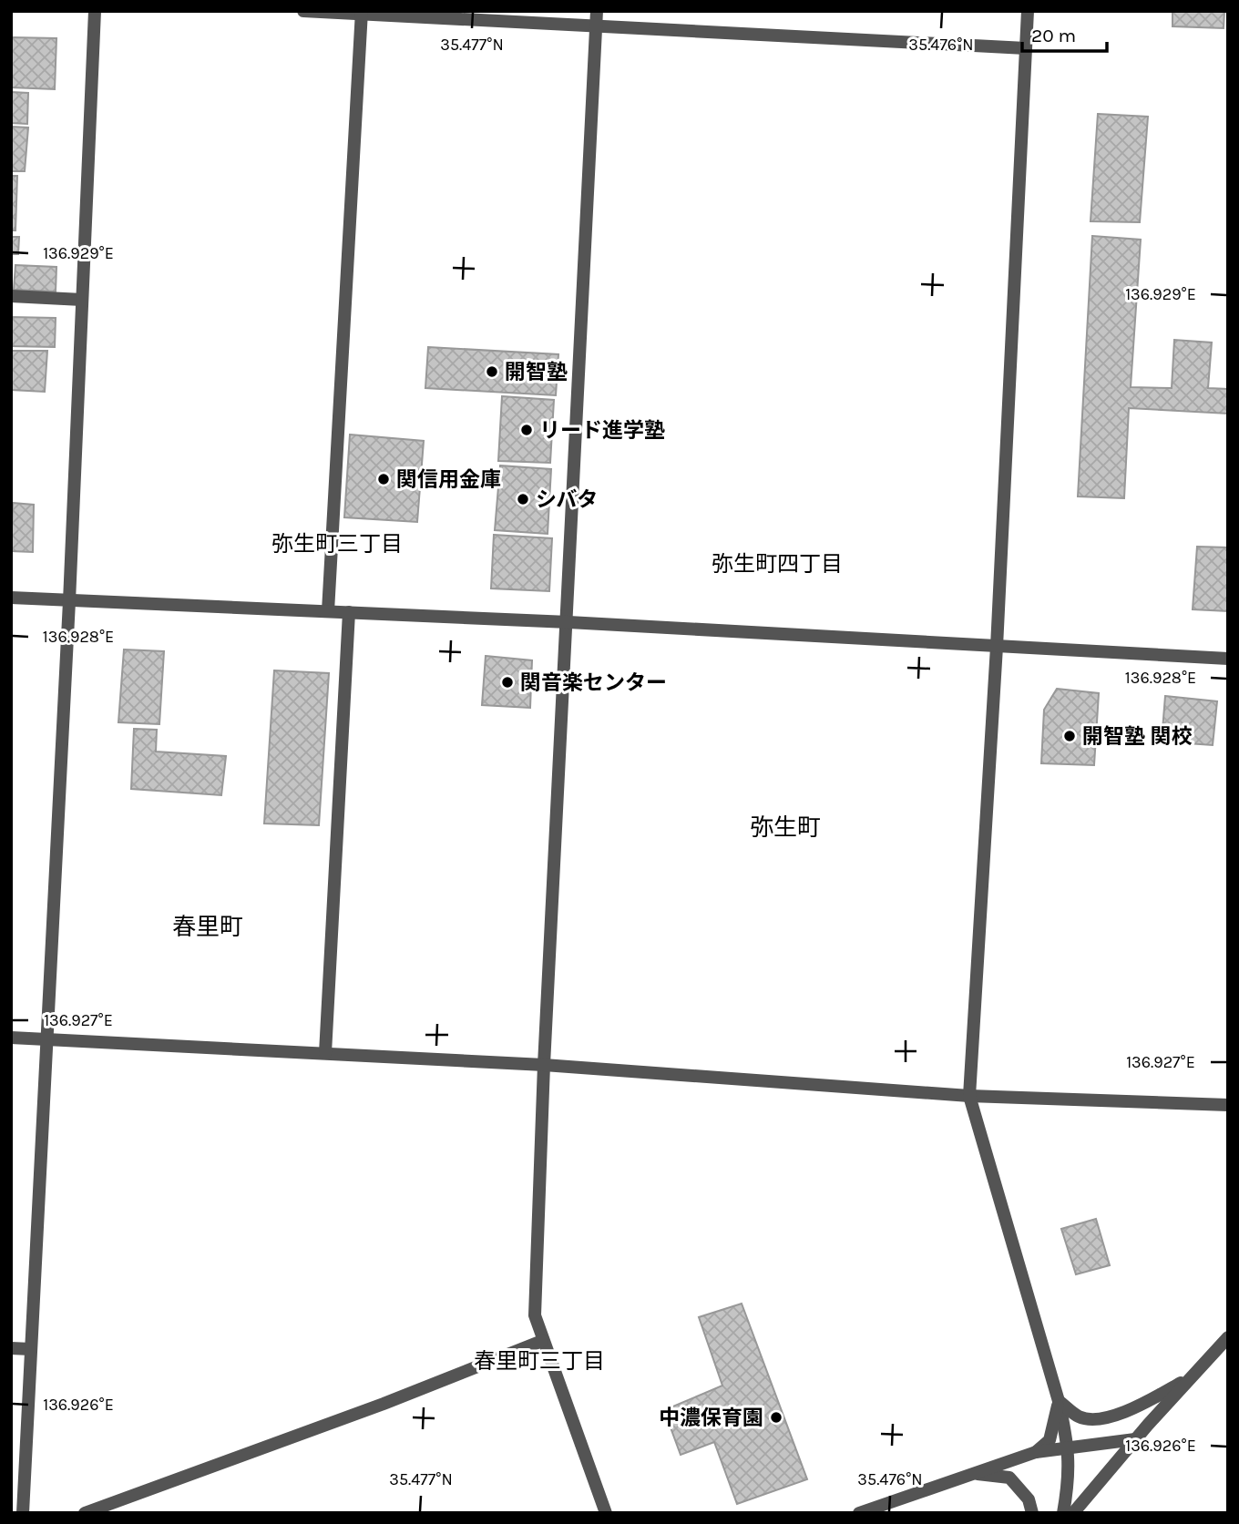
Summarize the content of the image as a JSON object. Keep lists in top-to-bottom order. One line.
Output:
{"districts":["弥生町三丁目","弥生町四丁目","弥生町","春里町","春里町三丁目"],"places":["開智塾","リード進学塾","関信用金庫","シバタ","関音楽センター","開智塾 関校","中濃保育園"],"scale_bar":"20 m","coordinates":["35.477°N","35.476°N","136.929°E","136.928°E","136.927°E","136.926°E"]}
